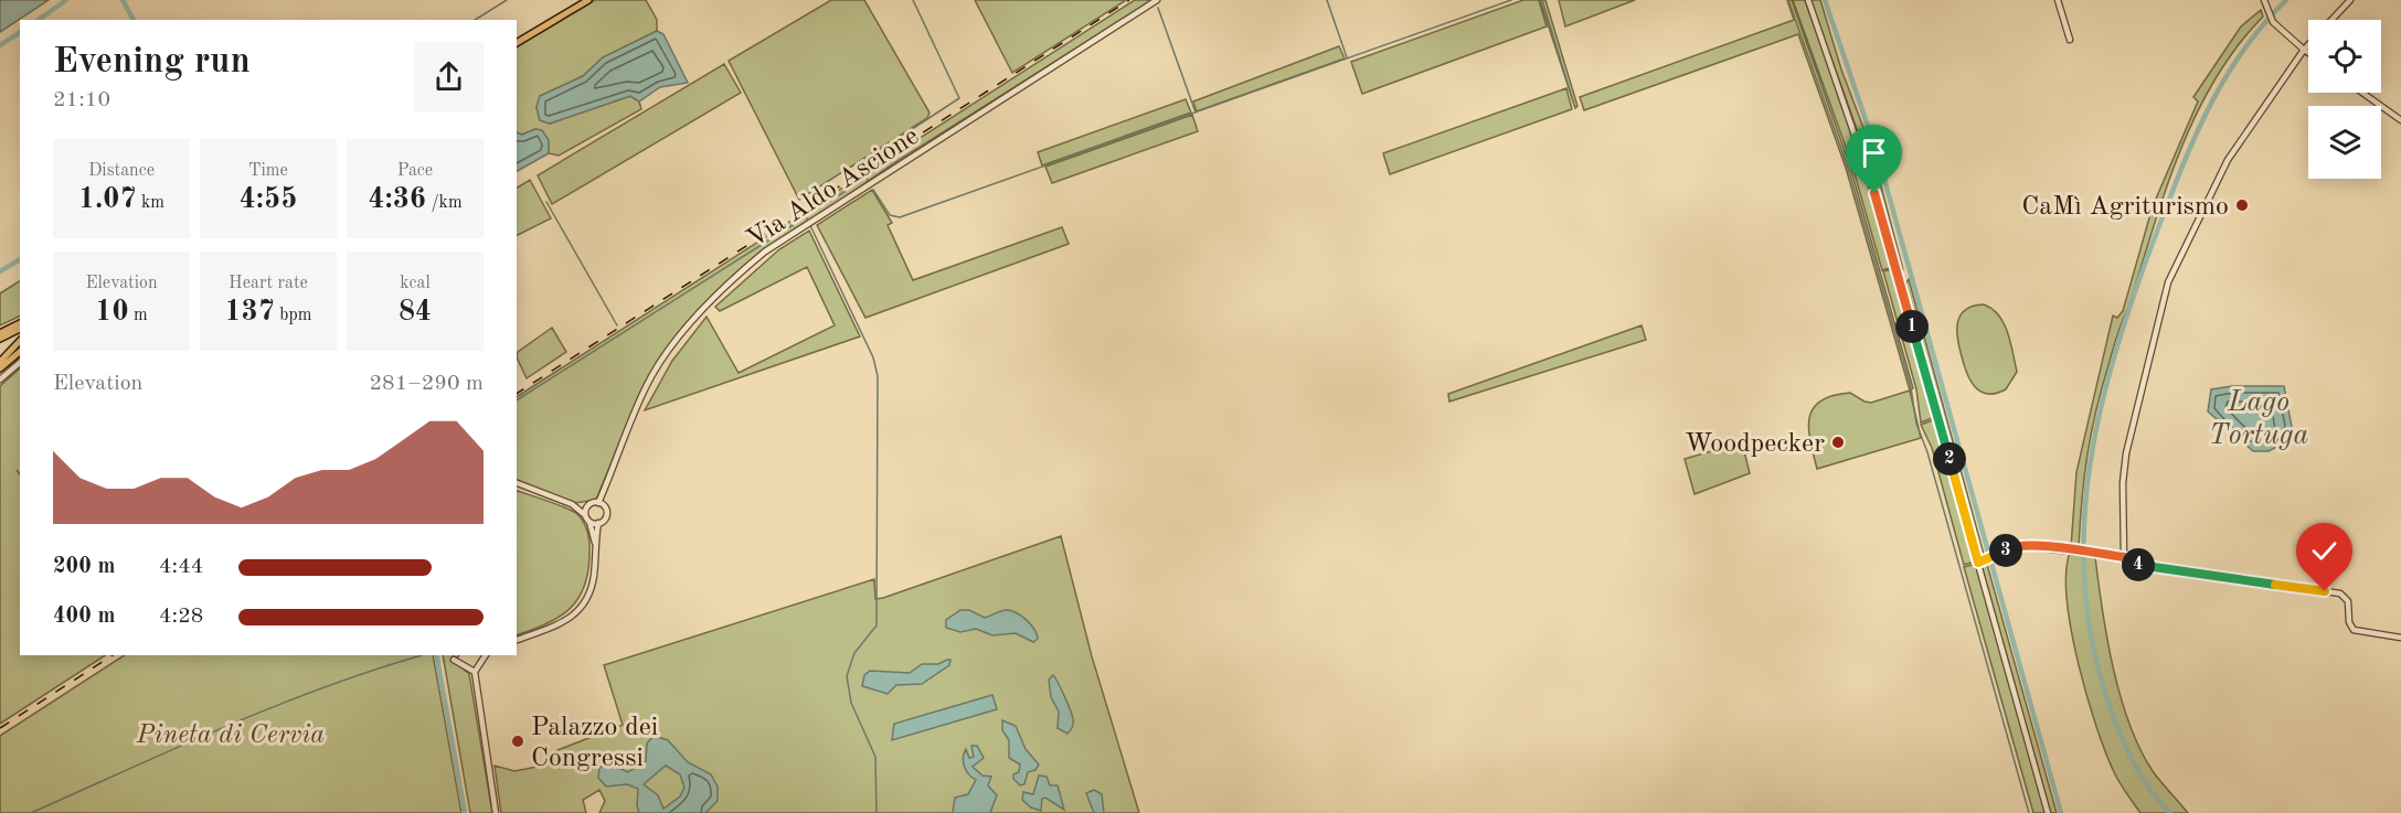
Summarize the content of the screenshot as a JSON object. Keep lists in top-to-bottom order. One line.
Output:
{"streets":{"street":["Via Aldo Ascione"]},"water":["Lago Tortuga"],"parks":["Pineta di Cervia"],"places":["CaMì Agriturismo","Woodpecker","Palazzo dei Congressi"],"page":{"heading":["Evening run","21:10"],"stats":[["Distance","1.07 km"],["Time","4:55"],["Pace","4:36 /km"],["Elevation","10 m"],["Heart rate","137 bpm"],["kcal","84"]],"pins":["1","2","3","4"],"chart":["Elevation","281–290 m"],"list":[{"name":"200 m","note":"4:44"},{"name":"400 m","note":"4:28"}]}}
